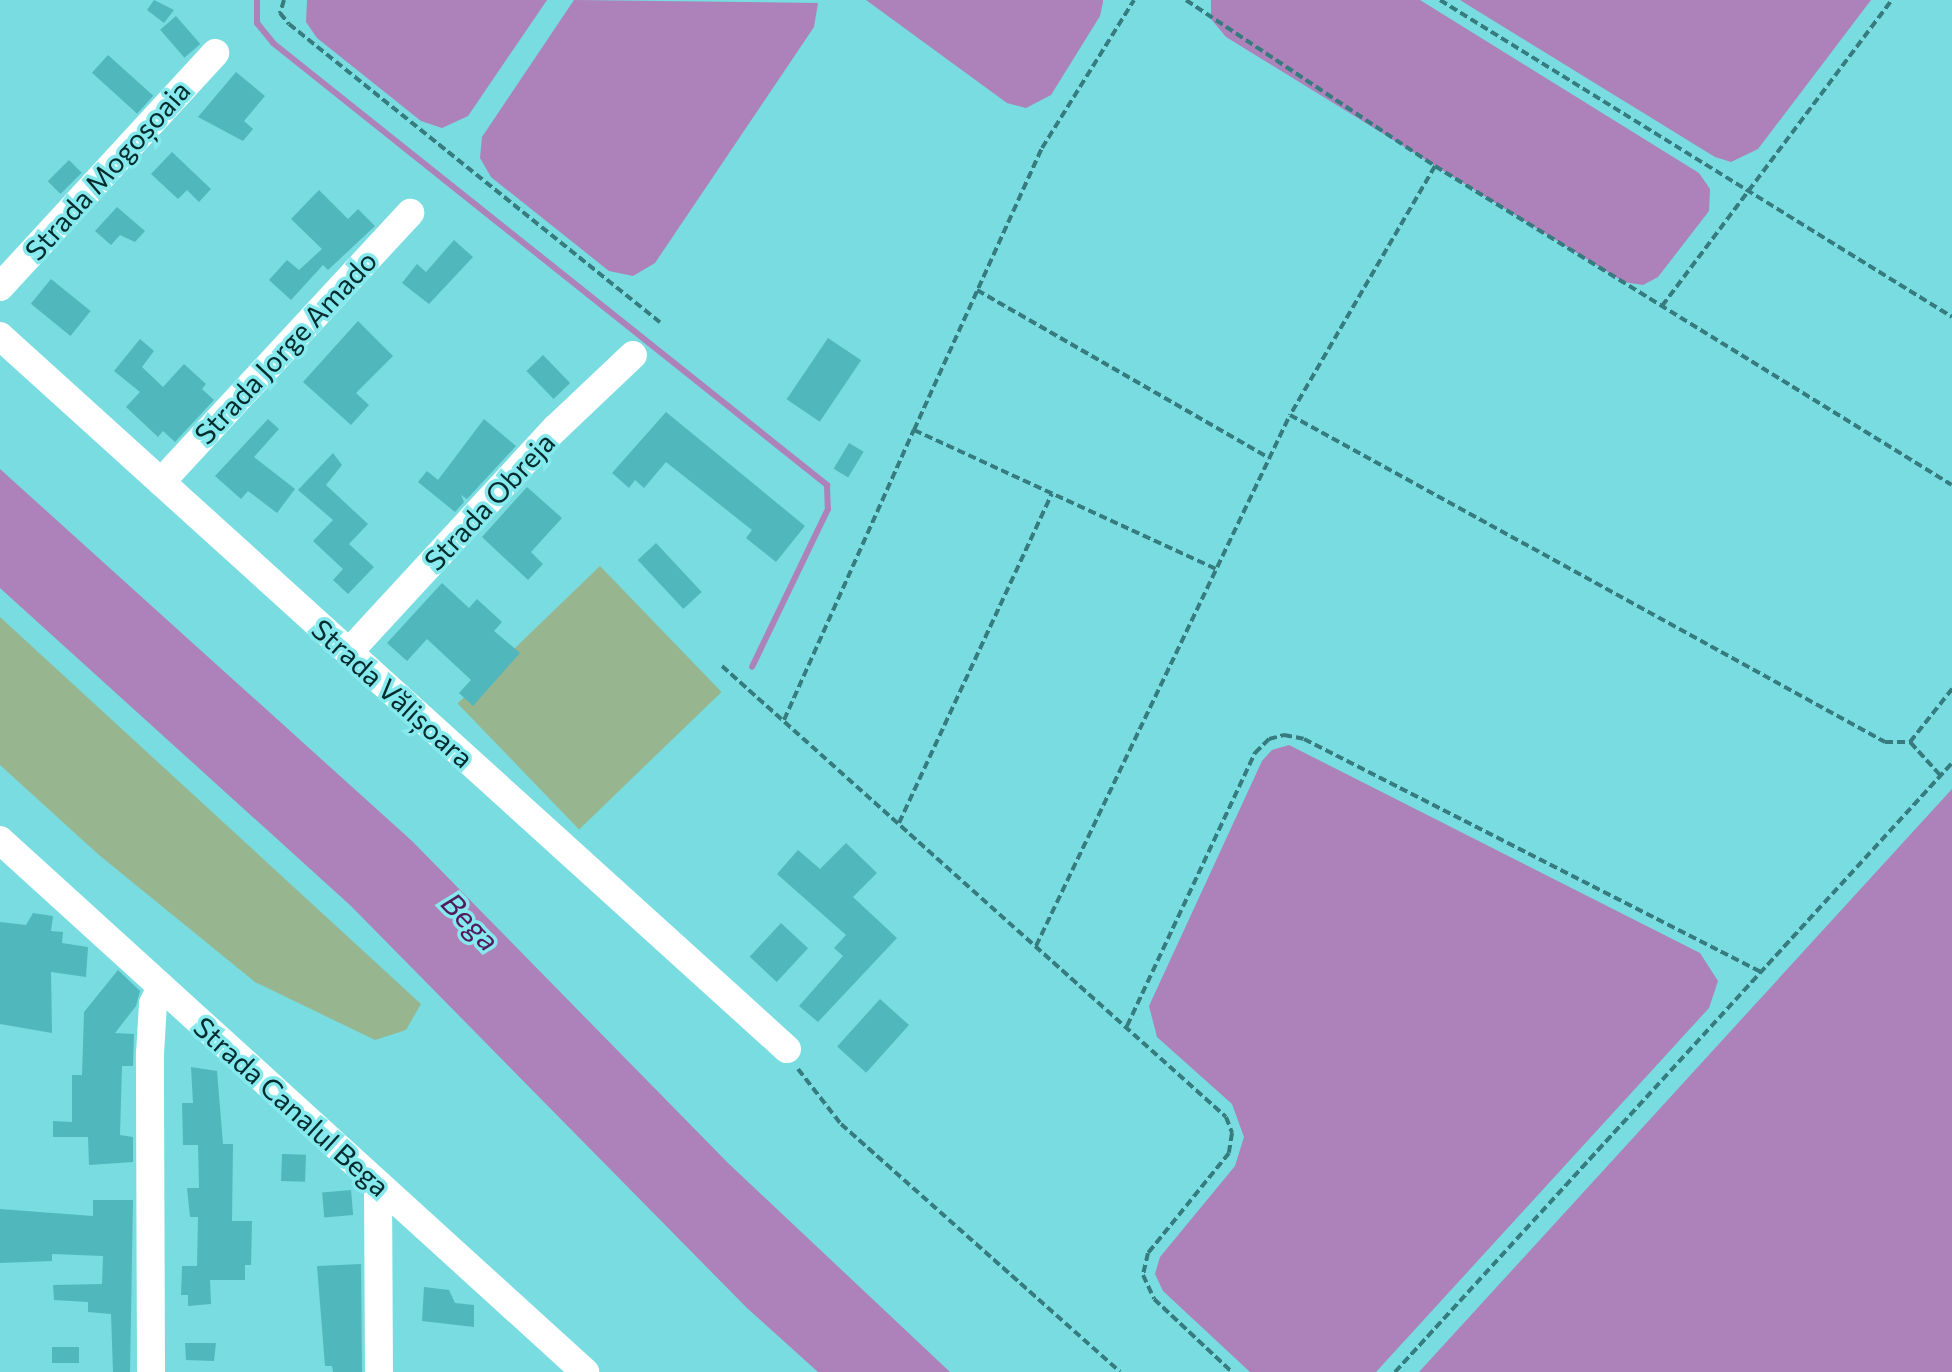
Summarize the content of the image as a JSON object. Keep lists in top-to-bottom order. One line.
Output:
{"streets":{"street":["Strada Mogoșoaia","Strada Jorge Amado","Strada Obreja","Strada Vălișoara","Strada Canalul Bega"]},"crossings":[["Strada Jorge Amado","Strada Vălișoara"],["Strada Obreja","Strada Vălișoara"]],"water":["Bega"]}
